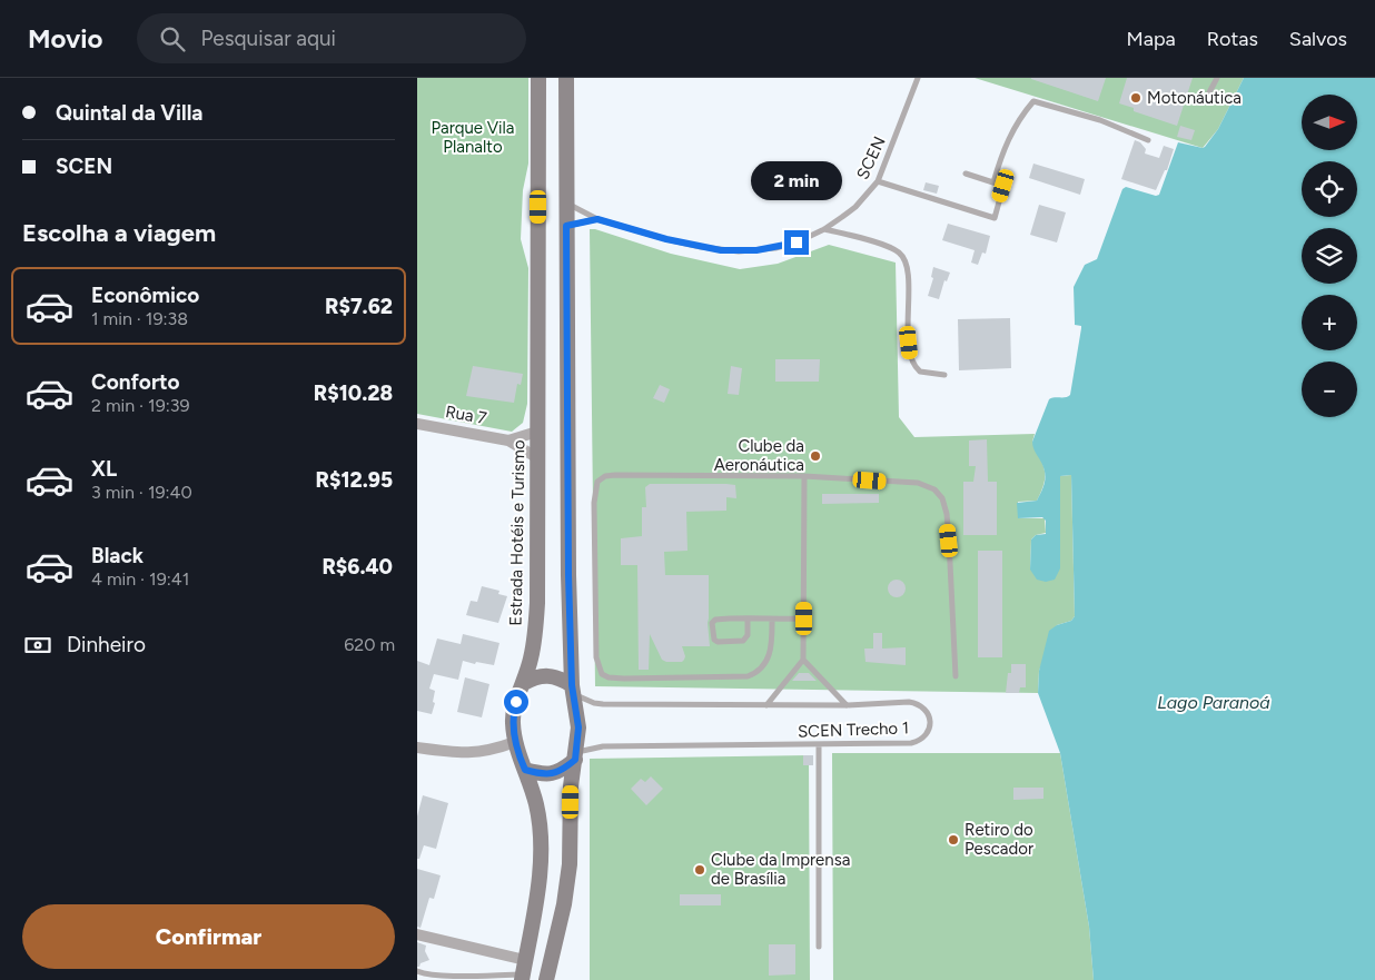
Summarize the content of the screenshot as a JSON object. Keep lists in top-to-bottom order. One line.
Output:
{"streets":{"main road":["Estrada Hotéis e Turismo"],"street":["Rua 7"],"lane":["SCEN","SCEN Trecho 1"]},"crossings":[["Rua 7","Estrada Hotéis e Turismo"],["Estrada Hotéis e Turismo","SCEN Trecho 1"]],"water":["Lago Paranoá"],"parks":["Parque Vila Planalto"],"places":["Motonáutica","Clube da Aeronáutica","Retiro do Pescador","Clube da Imprensa de Brasília"],"north":"right","page":{"header":"Movio","search":"Pesquisar aqui","nav":["Mapa","Rotas","Salvos"],"banner":["Quintal da Villa","SCEN"],"map_buttons":["+","−"],"bubble":"2 min","heading":"Escolha a viagem","list":[{"name":"Econômico","note":"1 min · 19:38","value":"R$7.62"},{"name":"Conforto","note":"2 min · 19:39","value":"R$10.28"},{"name":"XL","note":"3 min · 19:40","value":"R$12.95"},{"name":"Black","note":"4 min · 19:41","value":"R$6.40"}],"pay":["Dinheiro","620 m"],"buttons":"Confirmar"}}
